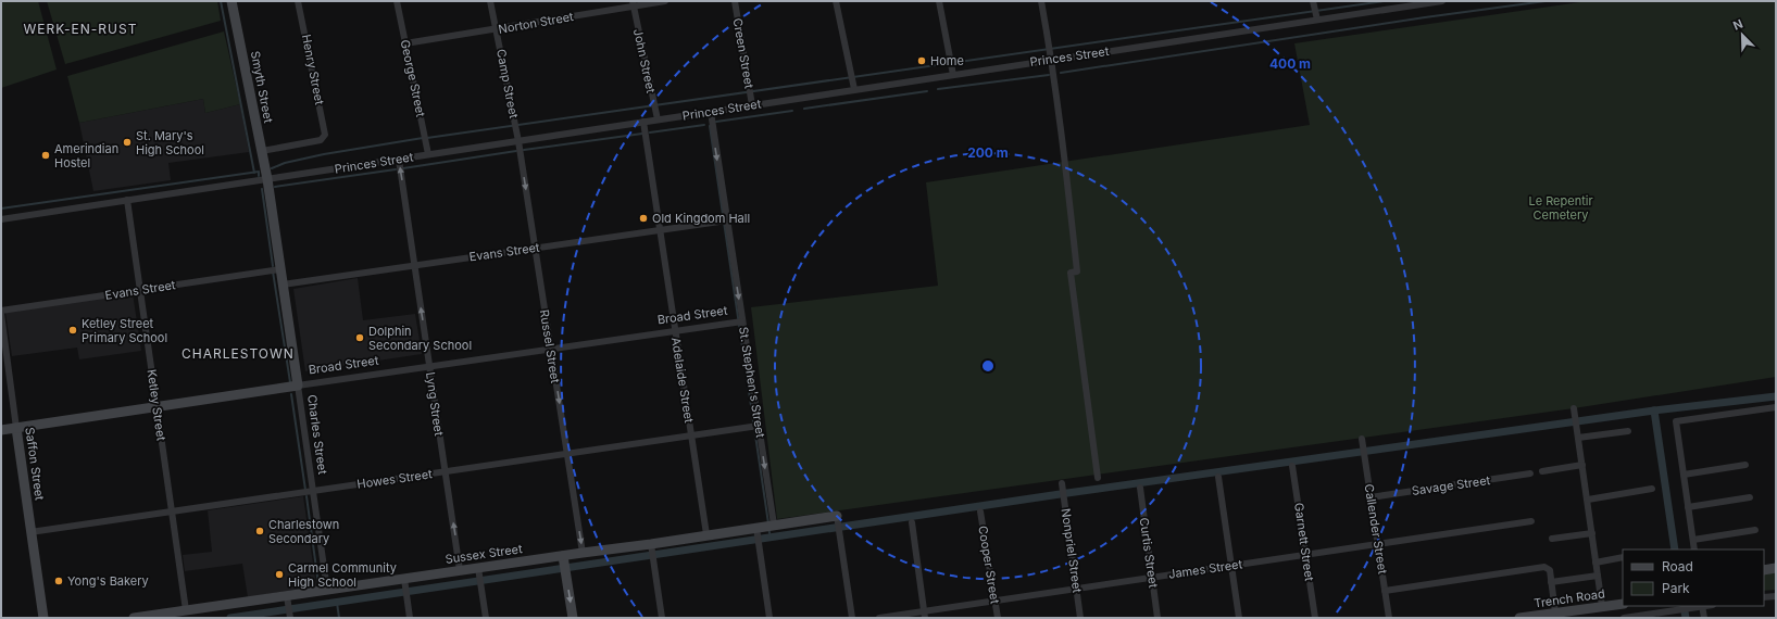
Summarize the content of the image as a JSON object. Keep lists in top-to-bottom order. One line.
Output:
{"streets":{"street":["Norton Street","Creen Street","Princes Street","John Street","Henry Street","George Street","Camp Street","Smyth Street","Evans Street","Broad Street","Russel Street","Adelaide Street","St. Stephen's Street","Lyng Street","Ketley Street","Charles Street","Saffon Street","Howes Street","Savage Street","Callender Street","Garnett Street","Nonpriel Street","Curtis Street","Sussex Street","Cooper Street","James Street","Trench Road"]},"crossings":[["Norton Street","John Street"],["Norton Street","George Street"],["Norton Street","Camp Street"],["Creen Street","Princes Street"],["Princes Street","John Street"],["Princes Street","George Street"],["Princes Street","Camp Street"],["Princes Street","Smyth Street"],["Princes Street","Russel Street"],["Princes Street","Adelaide Street"],["Princes Street","St. Stephen's Street"],["Princes Street","Lyng Street"],["Princes Street","Ketley Street"],["Princes Street","Charles Street"],["Henry Street","Smyth Street"],["Camp Street","Russel Street"],["Smyth Street","Charles Street"],["Evans Street","Russel Street"],["Evans Street","Adelaide Street"],["Evans Street","St. Stephen's Street"],["Evans Street","Lyng Street"],["Evans Street","Ketley Street"],["Evans Street","Charles Street"],["Evans Street","Saffon Street"],["Broad Street","Russel Street"],["Broad Street","Adelaide Street"],["Broad Street","St. Stephen's Street"],["Broad Street","Lyng Street"],["Broad Street","Ketley Street"],["Broad Street","Charles Street"],["Broad Street","Saffon Street"],["Russel Street","Howes Street"],["Russel Street","Sussex Street"],["Adelaide Street","Howes Street"],["Adelaide Street","Sussex Street"],["St. Stephen's Street","Howes Street"],["St. Stephen's Street","Sussex Street"],["Lyng Street","Howes Street"],["Lyng Street","Sussex Street"],["Ketley Street","Howes Street"],["Ketley Street","Sussex Street"],["Charles Street","Howes Street"],["Charles Street","Sussex Street"],["Saffon Street","Howes Street"],["Savage Street","Callender Street"],["Callender Street","James Street"],["Garnett Street","James Street"],["Nonpriel Street","James Street"],["Curtis Street","James Street"],["Cooper Street","James Street"]],"one_way":["Russel Street","St. Stephen's Street","Lyng Street"],"districts":["WERK-EN-RUST","CHARLESTOWN"],"parks":["Le Repentir Cemetery"],"places":["Home","St. Mary's High School","Amerindian Hostel","Old Kingdom Hall","Ketley Street Primary School","Dolphin Secondary School","Charlestown Secondary","Carmel Community High School","Yong's Bakery"],"legend":["Road","Park"],"north":"top left","rings":["400 m","200 m"]}
